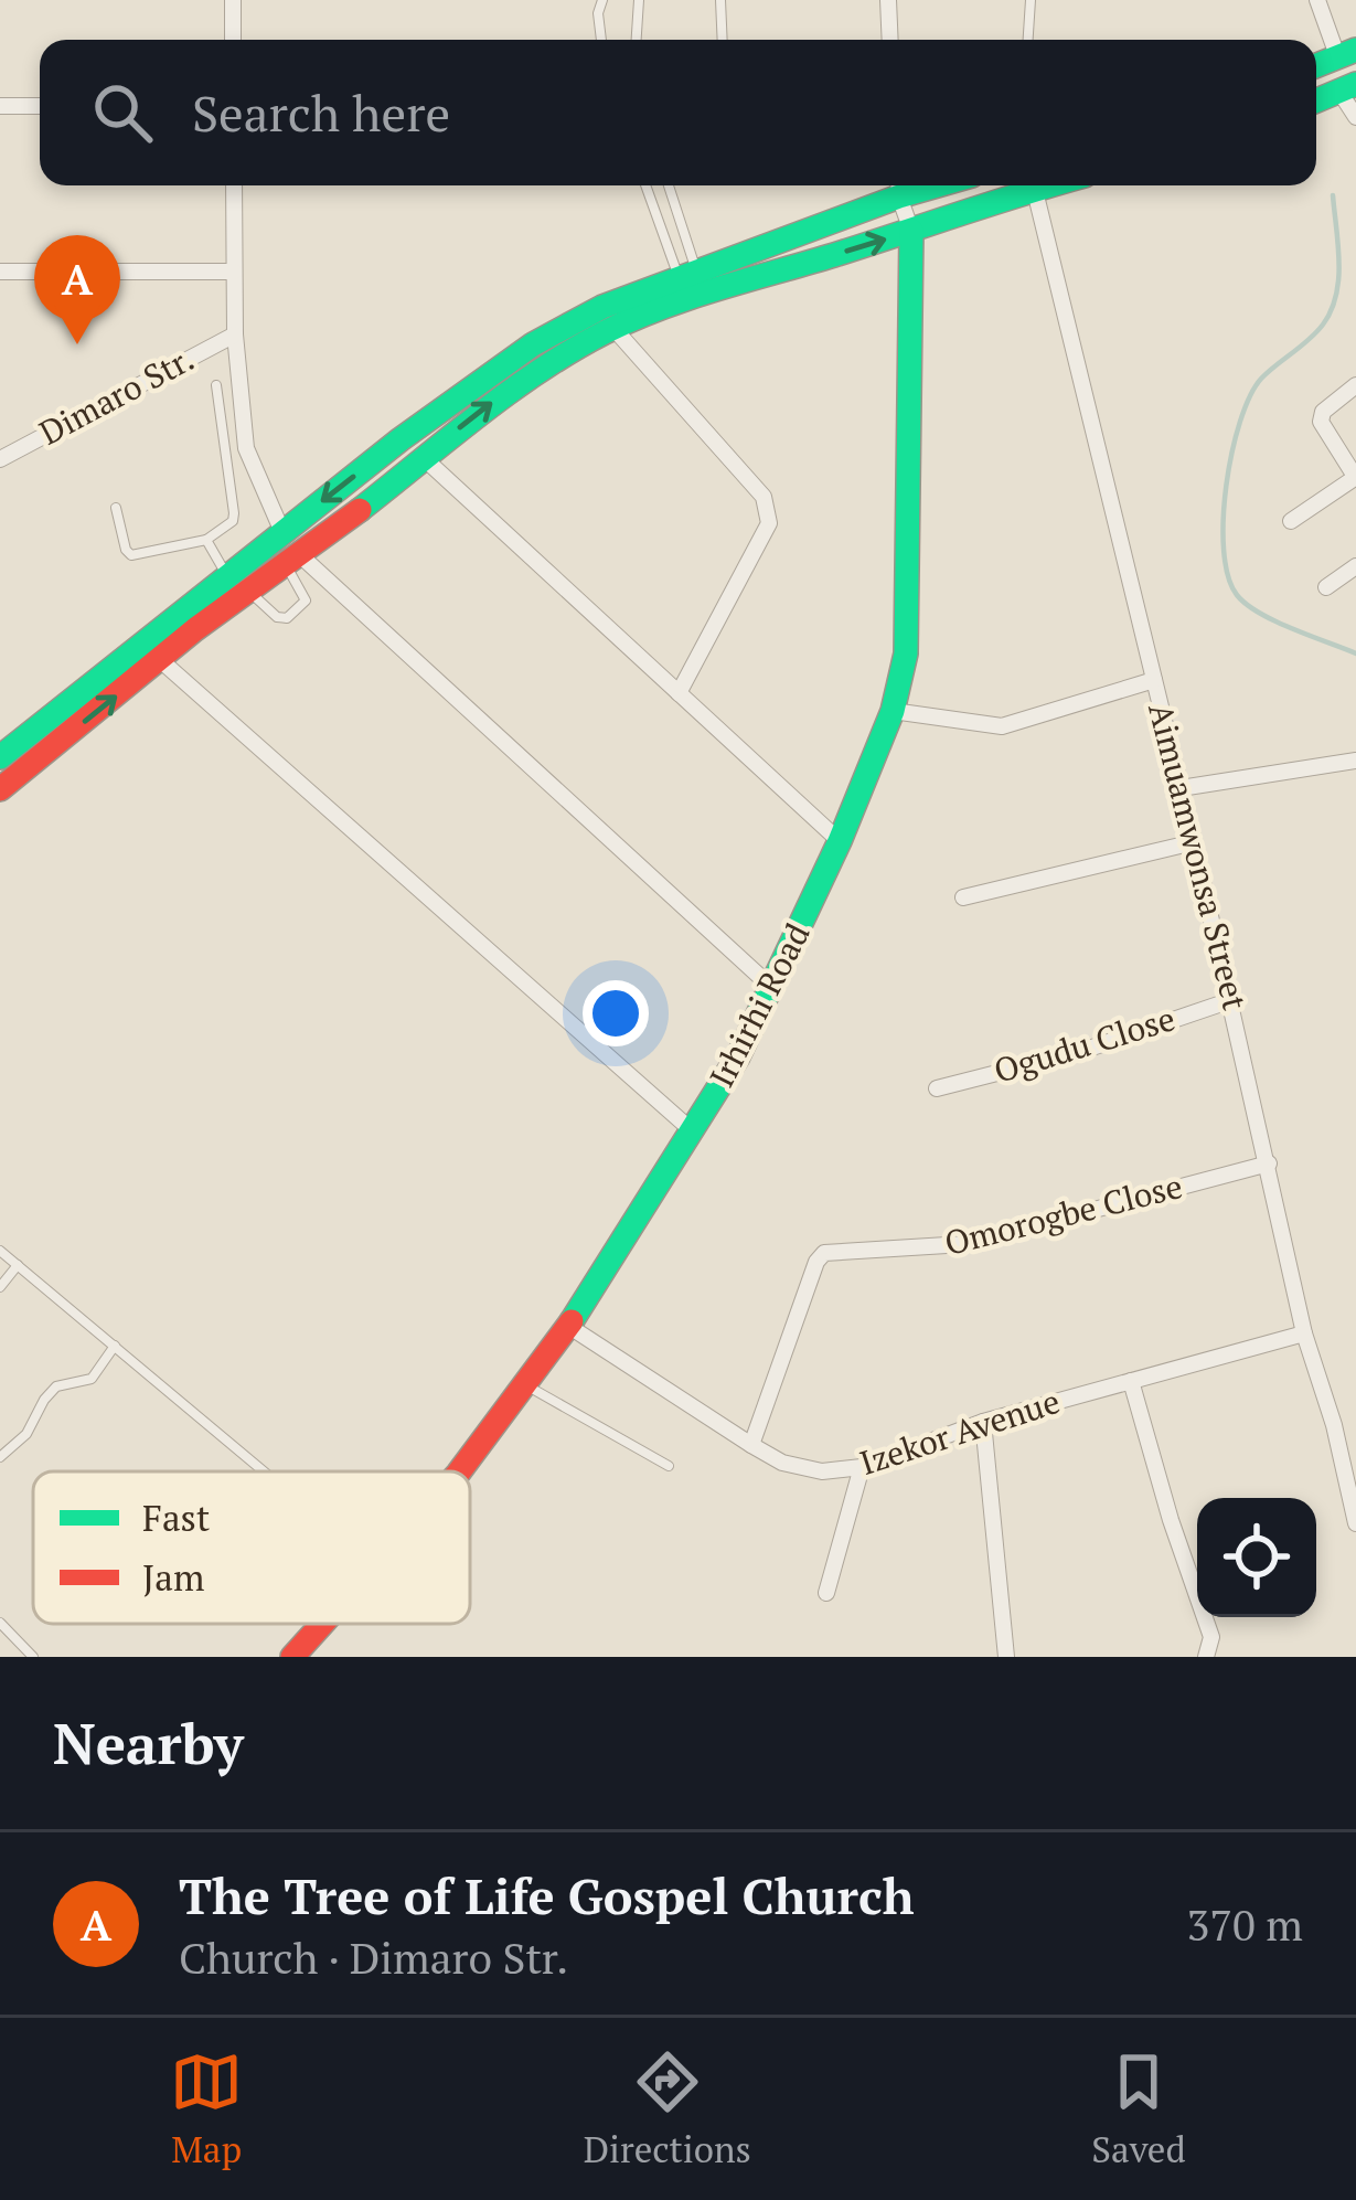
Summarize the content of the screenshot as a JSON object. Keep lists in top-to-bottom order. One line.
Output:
{"streets":{"main road":["Irhirhi Road"],"street":["Dimaro Str.","Aimuamwonsa Street","Ogudu Close","Omorogbe Close","Izekor Avenue"]},"crossings":[["Aimuamwonsa Street","Ogudu Close"],["Aimuamwonsa Street","Omorogbe Close"],["Aimuamwonsa Street","Izekor Avenue"],["Irhirhi Road","Izekor Avenue"],["Omorogbe Close","Izekor Avenue"]],"legend":["Fast","Jam"],"page":{"search":"Search here","pins":"A","heading":"Nearby","list":[{"mark":"A","name":"The Tree of Life Gospel Church","note":"Church · Dimaro Str.","value":"370 m"}],"nav":["Map","Directions","Saved"]}}
